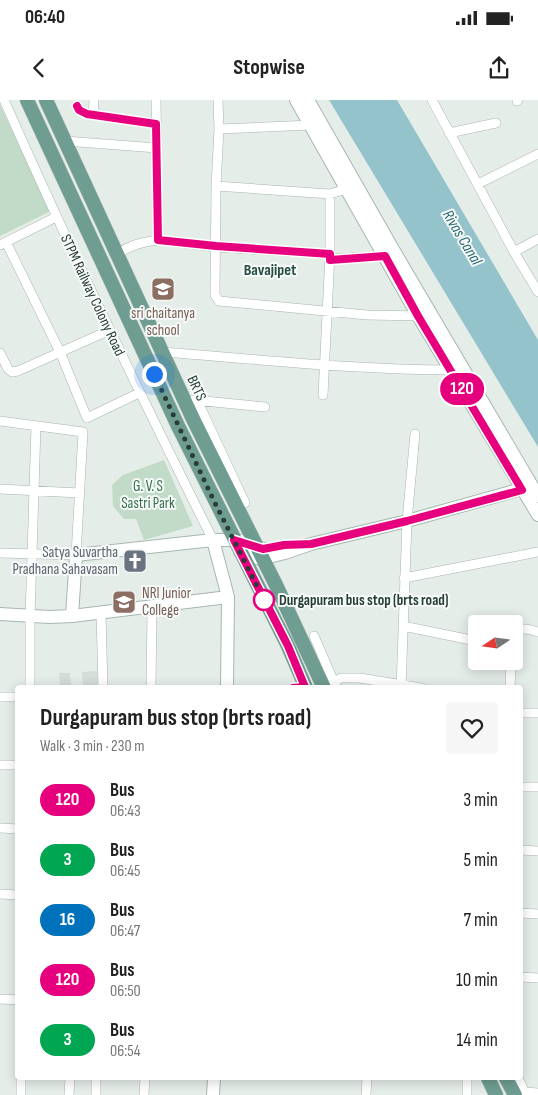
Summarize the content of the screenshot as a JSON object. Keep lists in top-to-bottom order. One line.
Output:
{"streets":{"main road":["BRTS"],"street":["STPM Railway Colony Road"]},"districts":["Bavajipet"],"water":["Rivas Canal"],"parks":["G. V. S Sastri Park"],"places":{"school or university":["sri chaitanya school","NRI Junior College"],"church":["Satya Suvartha Pradhana Sahavasam"],"other":["Durgapuram bus stop (brts road)"]},"lines":["bus line 120"],"north":"left","page":{"status":"06:40","header":"Stopwise","on_map":"120","heading":["Durgapuram bus stop (brts road)","Walk · 3 min · 230 m"],"list":[{"mark":"120","name":"Bus","note":"06:43","value":"3 min"},{"mark":"3","name":"Bus","note":"06:45","value":"5 min"},{"mark":"16","name":"Bus","note":"06:47","value":"7 min"},{"mark":"120","name":"Bus","note":"06:50","value":"10 min"},{"mark":"3","name":"Bus","note":"06:54","value":"14 min"}]}}
